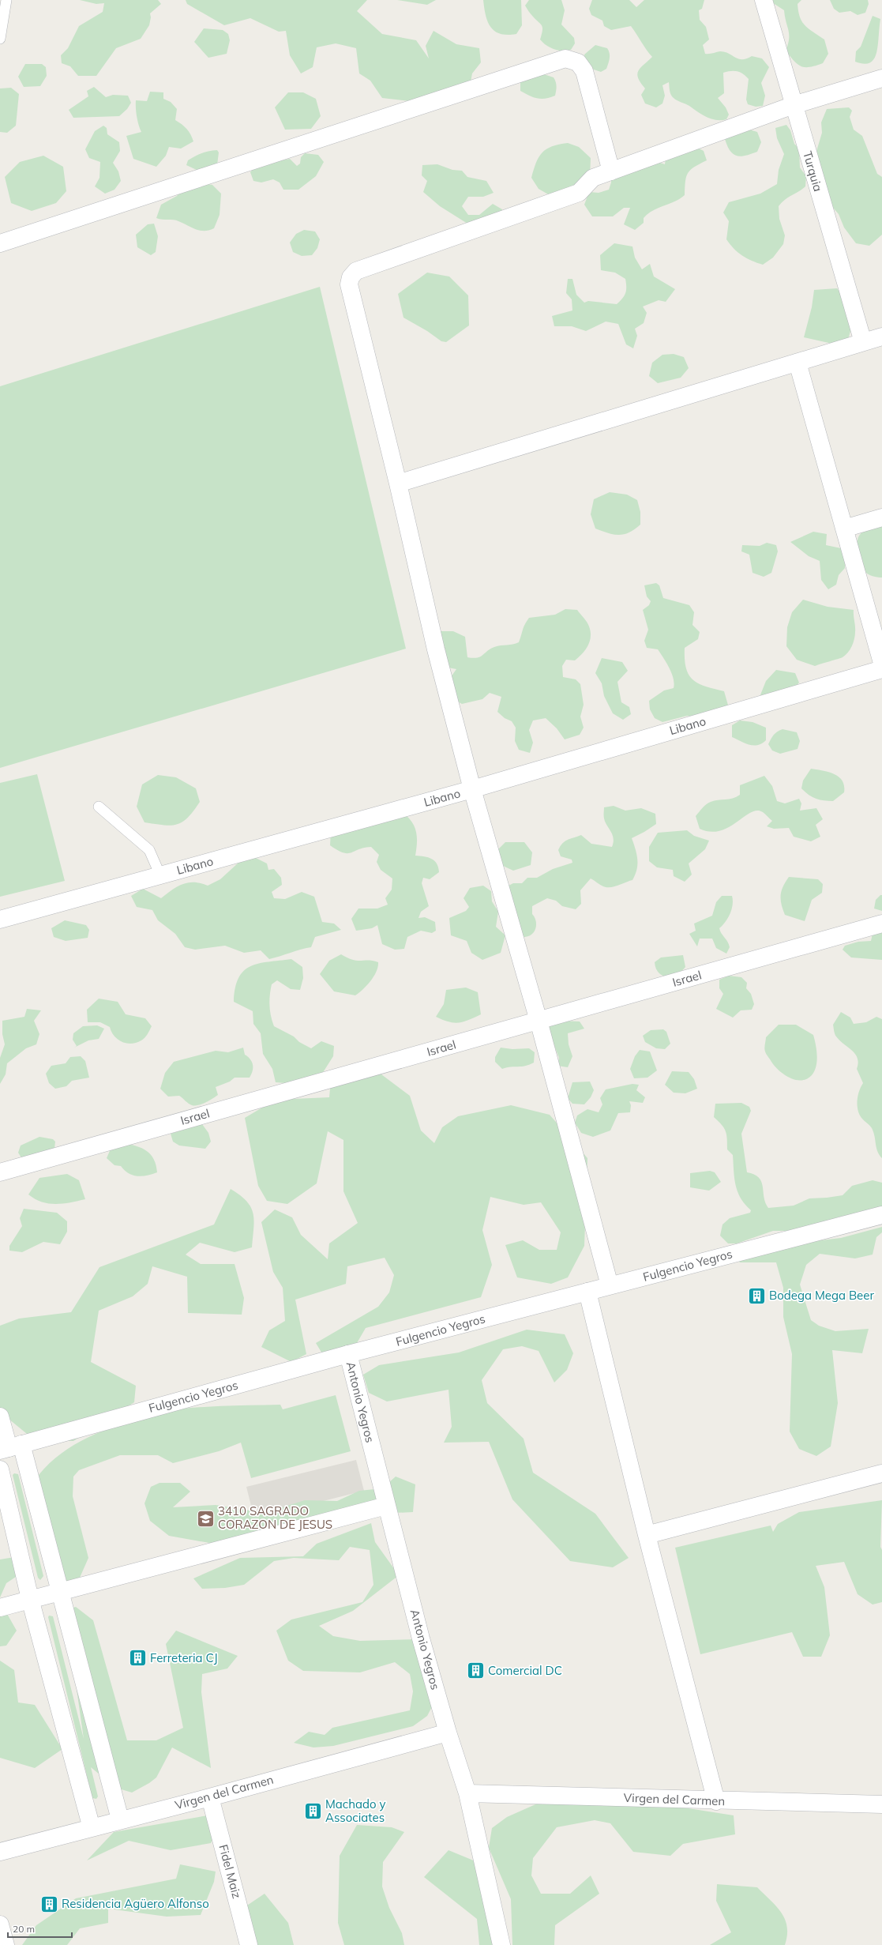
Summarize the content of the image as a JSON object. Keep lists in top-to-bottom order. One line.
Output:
{"streets":{"street":["Turquia","Libano","Israel","Fulgencio Yegros","Antonio Yegros","Virgen del Carmen","Fidel Maiz"]},"crossings":[["Fulgencio Yegros","Antonio Yegros"],["Antonio Yegros","Virgen del Carmen"],["Virgen del Carmen","Fidel Maiz"]],"places":{"building":["Bodega Mega Beer","Ferreteria CJ","Comercial DC","Machado y Associates","Residencia Agüero Alfonso"],"school or university":["3410 SAGRADO CORAZON DE JESUS"]},"scale_bar":"20 m"}
